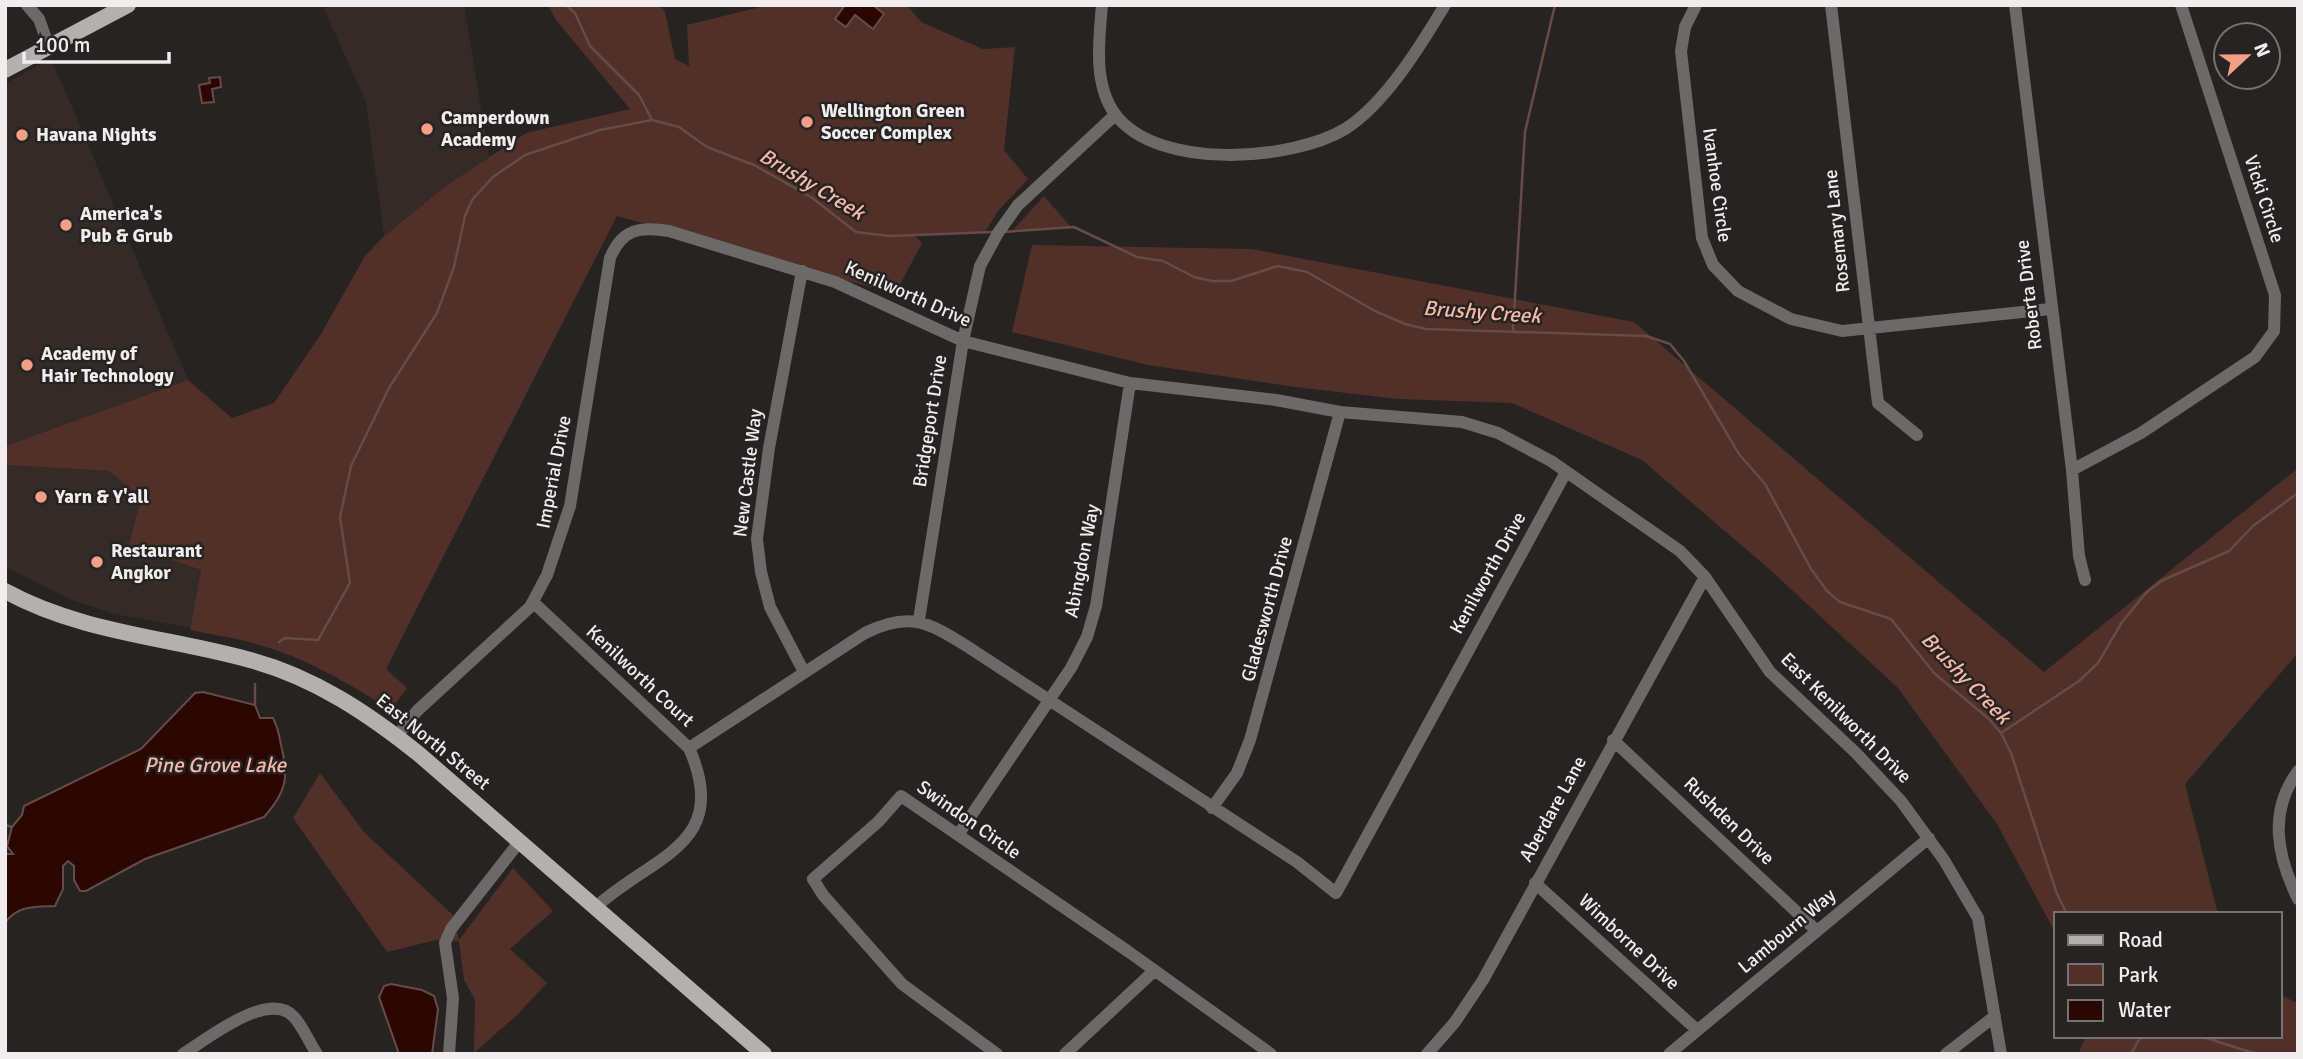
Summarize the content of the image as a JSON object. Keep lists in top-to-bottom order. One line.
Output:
{"streets":{"main road":["East North Street"],"street":["Ivanhoe Circle","Vicki Circle","Rosemary Lane","Kenilworth Drive","Roberta Drive","Bridgeport Drive","Imperial Drive","New Castle Way","Abingdon Way","Gladesworth Drive","Kenilworth Court","East Kenilworth Drive","Aberdare Lane","Swindon Circle","Rushden Drive","Lambourn Way","Wimborne Drive"]},"crossings":[["Ivanhoe Circle","Rosemary Lane"],["Ivanhoe Circle","Roberta Drive"],["Vicki Circle","Roberta Drive"],["Kenilworth Drive","Bridgeport Drive"],["Kenilworth Drive","Imperial Drive"],["Kenilworth Drive","New Castle Way"],["Kenilworth Drive","Abingdon Way"],["Kenilworth Drive","Gladesworth Drive"],["Kenilworth Drive","East Kenilworth Drive"],["Imperial Drive","Kenilworth Court"],["Imperial Drive","East North Street"],["Abingdon Way","Swindon Circle"],["Kenilworth Court","East North Street"],["East Kenilworth Drive","Aberdare Lane"],["East Kenilworth Drive","Lambourn Way"],["Aberdare Lane","Rushden Drive"],["Aberdare Lane","Wimborne Drive"],["Rushden Drive","Lambourn Way"],["Lambourn Way","Wimborne Drive"]],"water":["Brushy Creek","Pine Grove Lake"],"places":["Wellington Green Soccer Complex","Camperdown Academy","Havana Nights","America's Pub & Grub","Academy of Hair Technology","Yarn & Y'all","Restaurant Angkor"],"legend":["Road","Park","Water"],"scale_bar":"100 m","north":"right"}
